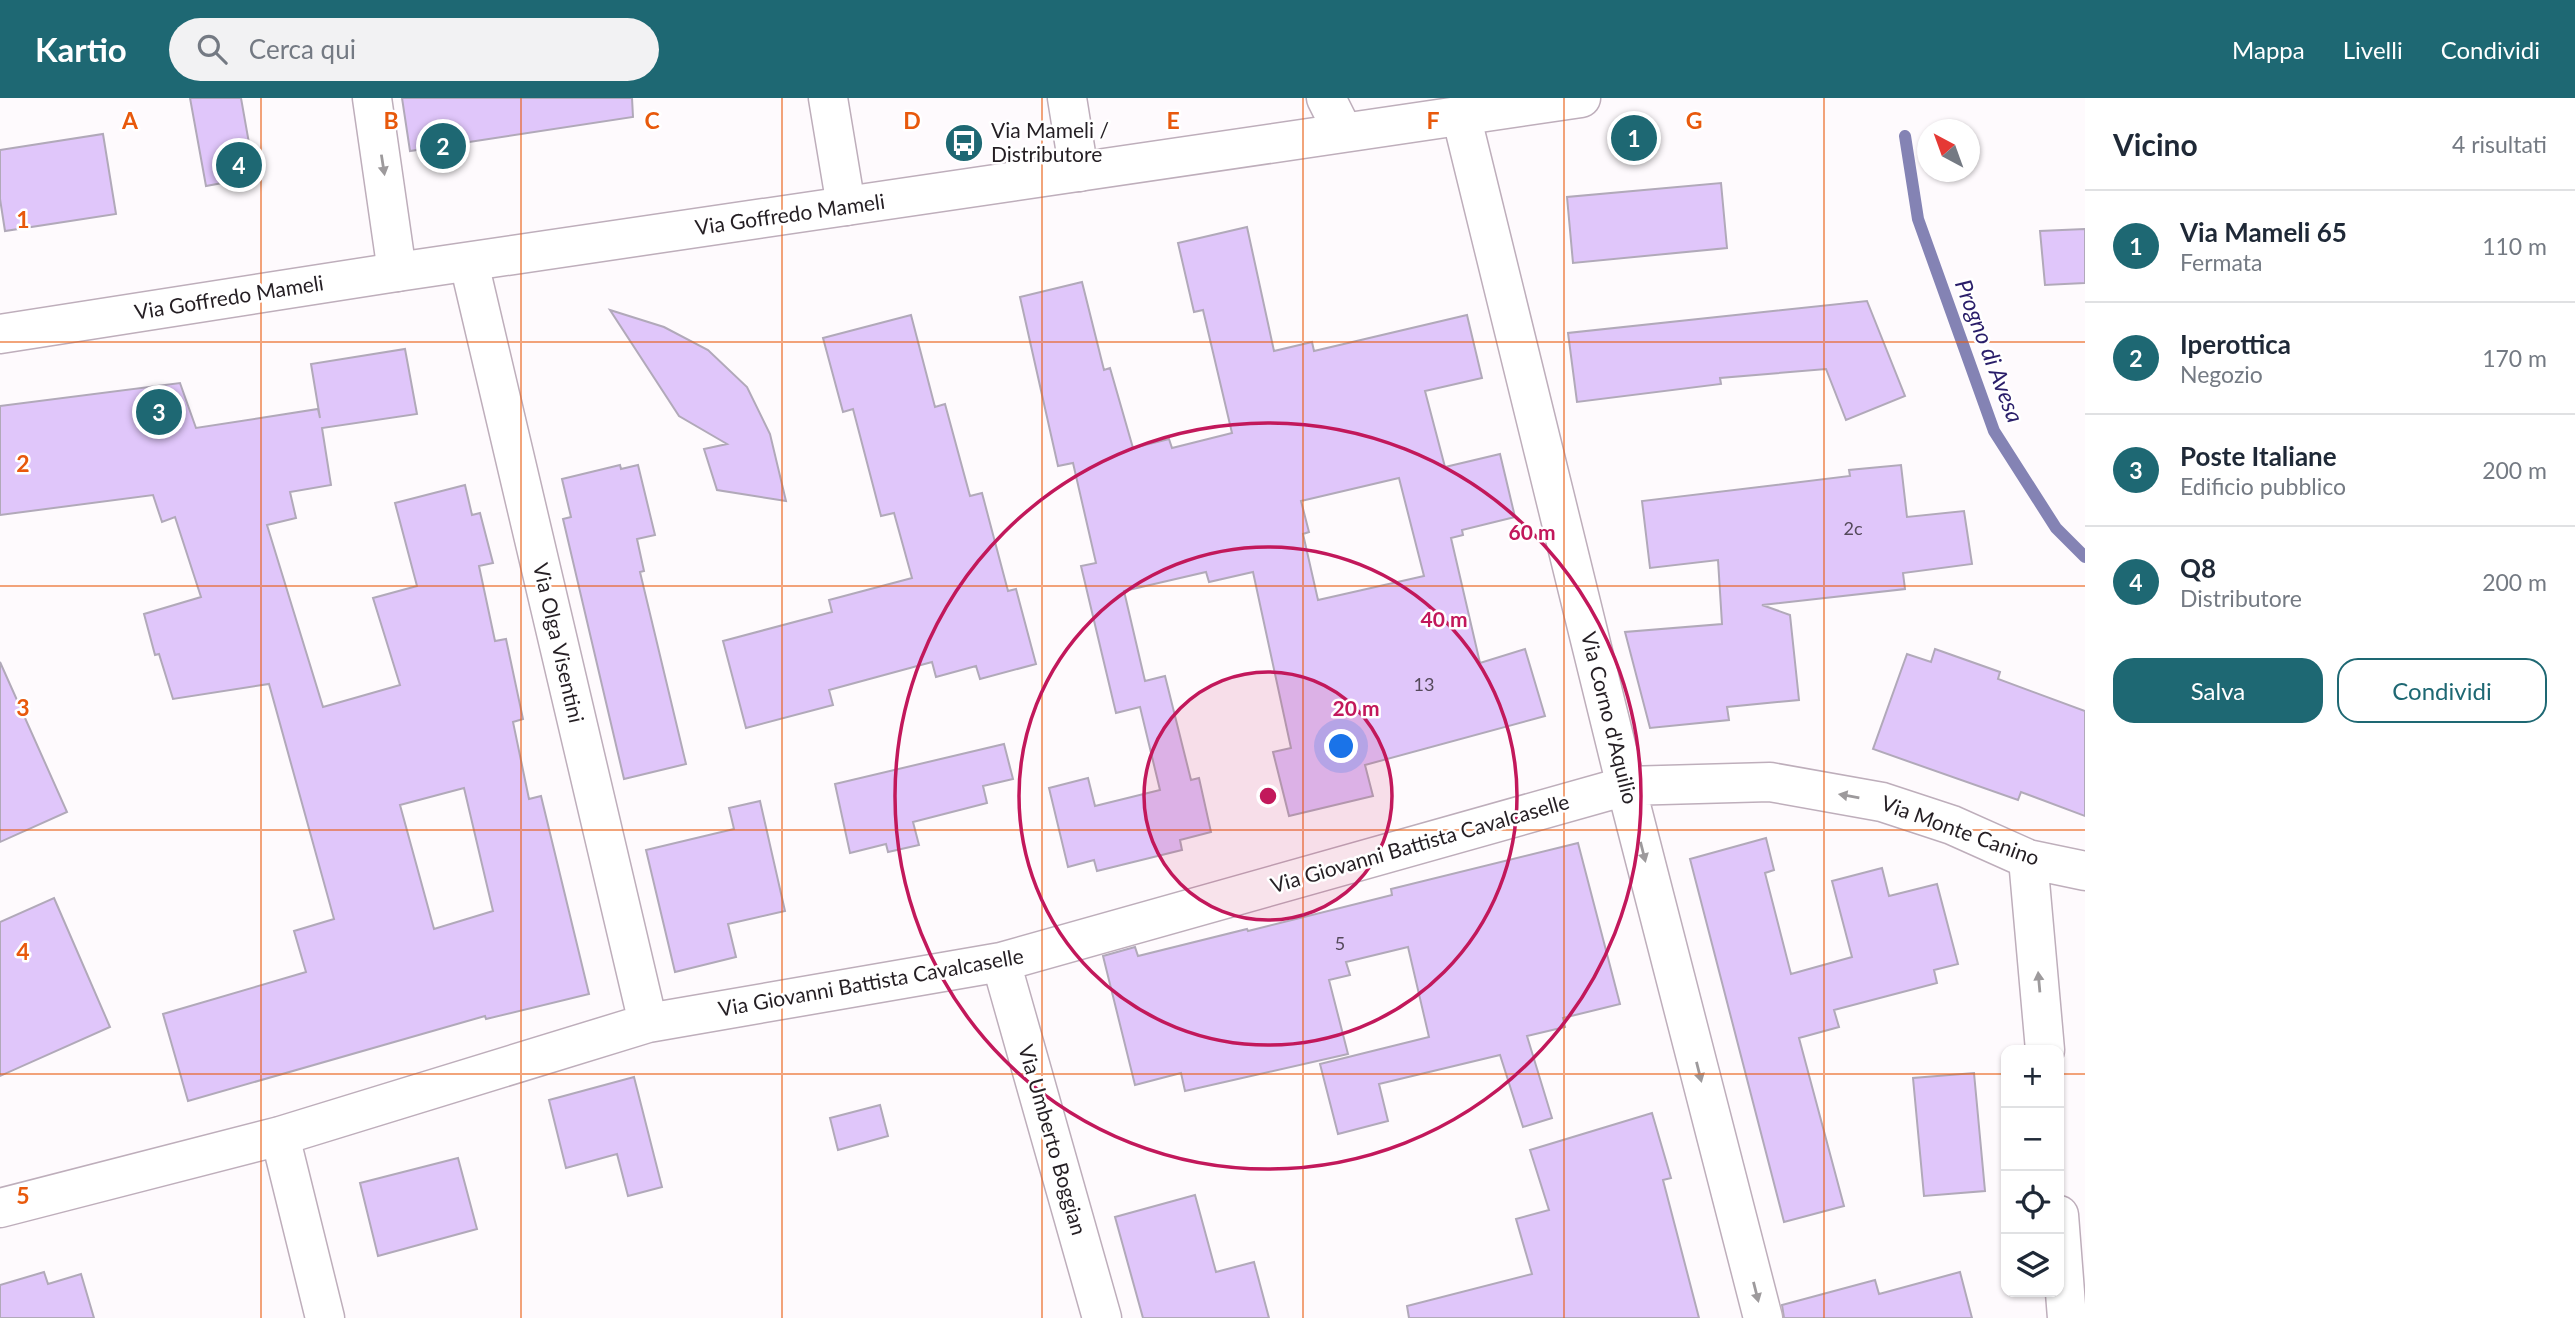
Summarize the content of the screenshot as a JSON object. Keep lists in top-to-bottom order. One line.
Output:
{"streets":{"street":["Via Goffredo Mameli","Via Olga Visentini","Via Corno d'Aquilio","Via Monte Canino","Via Giovanni Battista Cavalcaselle","Via Umberto Boggian"]},"crossings":[["Via Goffredo Mameli","Via Olga Visentini"],["Via Goffredo Mameli","Via Corno d'Aquilio"],["Via Olga Visentini","Via Giovanni Battista Cavalcaselle"],["Via Corno d'Aquilio","Via Monte Canino"],["Via Corno d'Aquilio","Via Giovanni Battista Cavalcaselle"],["Via Monte Canino","Via Giovanni Battista Cavalcaselle"],["Via Giovanni Battista Cavalcaselle","Via Umberto Boggian"]],"one_way":["Via Corno d'Aquilio","Via Monte Canino"],"water":["Progno di Avesa"],"places":{"bus stop":["Via Mameli / Distributore"]},"house_numbers":["2c","13","5"],"north":"top left","page":{"header":"Kartio","search":"Cerca qui","nav":["Mappa","Livelli","Condividi"],"heading":["Vicino","4 risultati"],"pins":["1","2","4","3"],"list":[{"mark":"1","name":"Via Mameli 65","note":"Fermata","value":"110 m"},{"mark":"2","name":"Iperottica","note":"Negozio","value":"170 m"},{"mark":"3","name":"Poste Italiane","note":"Edificio pubblico","value":"200 m"},{"mark":"4","name":"Q8","note":"Distributore","value":"200 m"}],"buttons":["Salva","Condividi"],"map_buttons":["+","−"]},"grid":{"columns":["A","B","C","D","E","F","G"],"rows":["1","2","3","4","5"]},"rings":["60 m","40 m","20 m"]}
